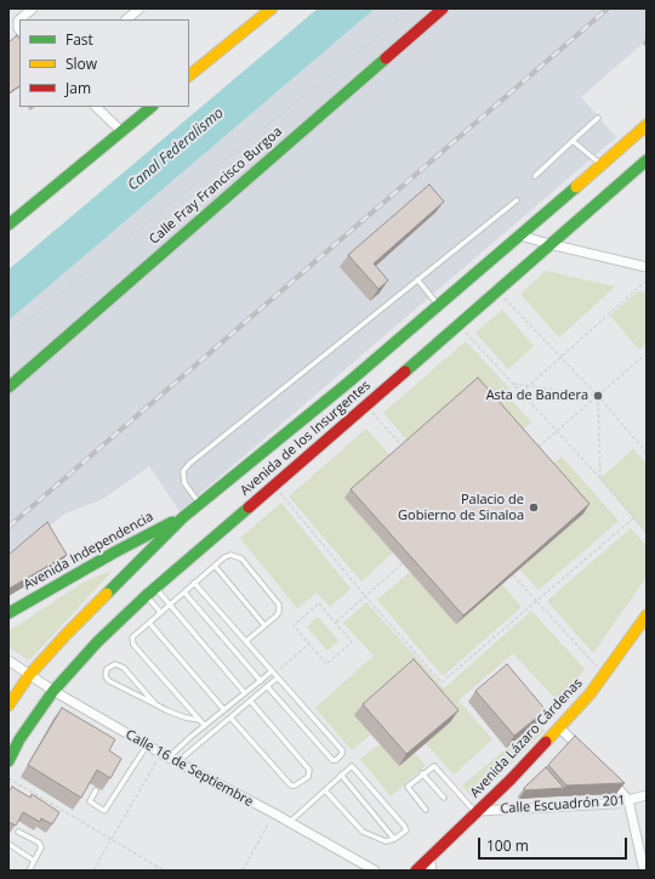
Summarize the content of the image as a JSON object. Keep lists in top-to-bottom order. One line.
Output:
{"streets":{"main road":["Calle Fray Francisco Burgoa","Avenida de los Insurgentes","Avenida Independencia","Avenida Lázaro Cárdenas"],"street":["Calle 16 de Septiembre","Calle Escuadrón 201"]},"crossings":[["Avenida de los Insurgentes","Avenida Independencia"],["Avenida de los Insurgentes","Calle 16 de Septiembre"],["Avenida Lázaro Cárdenas","Calle Escuadrón 201"]],"water":["Canal Federalismo"],"places":["Asta de Bandera","Palacio de Gobierno de Sinaloa"],"legend":["Fast","Slow","Jam"],"scale_bar":"100 m"}
